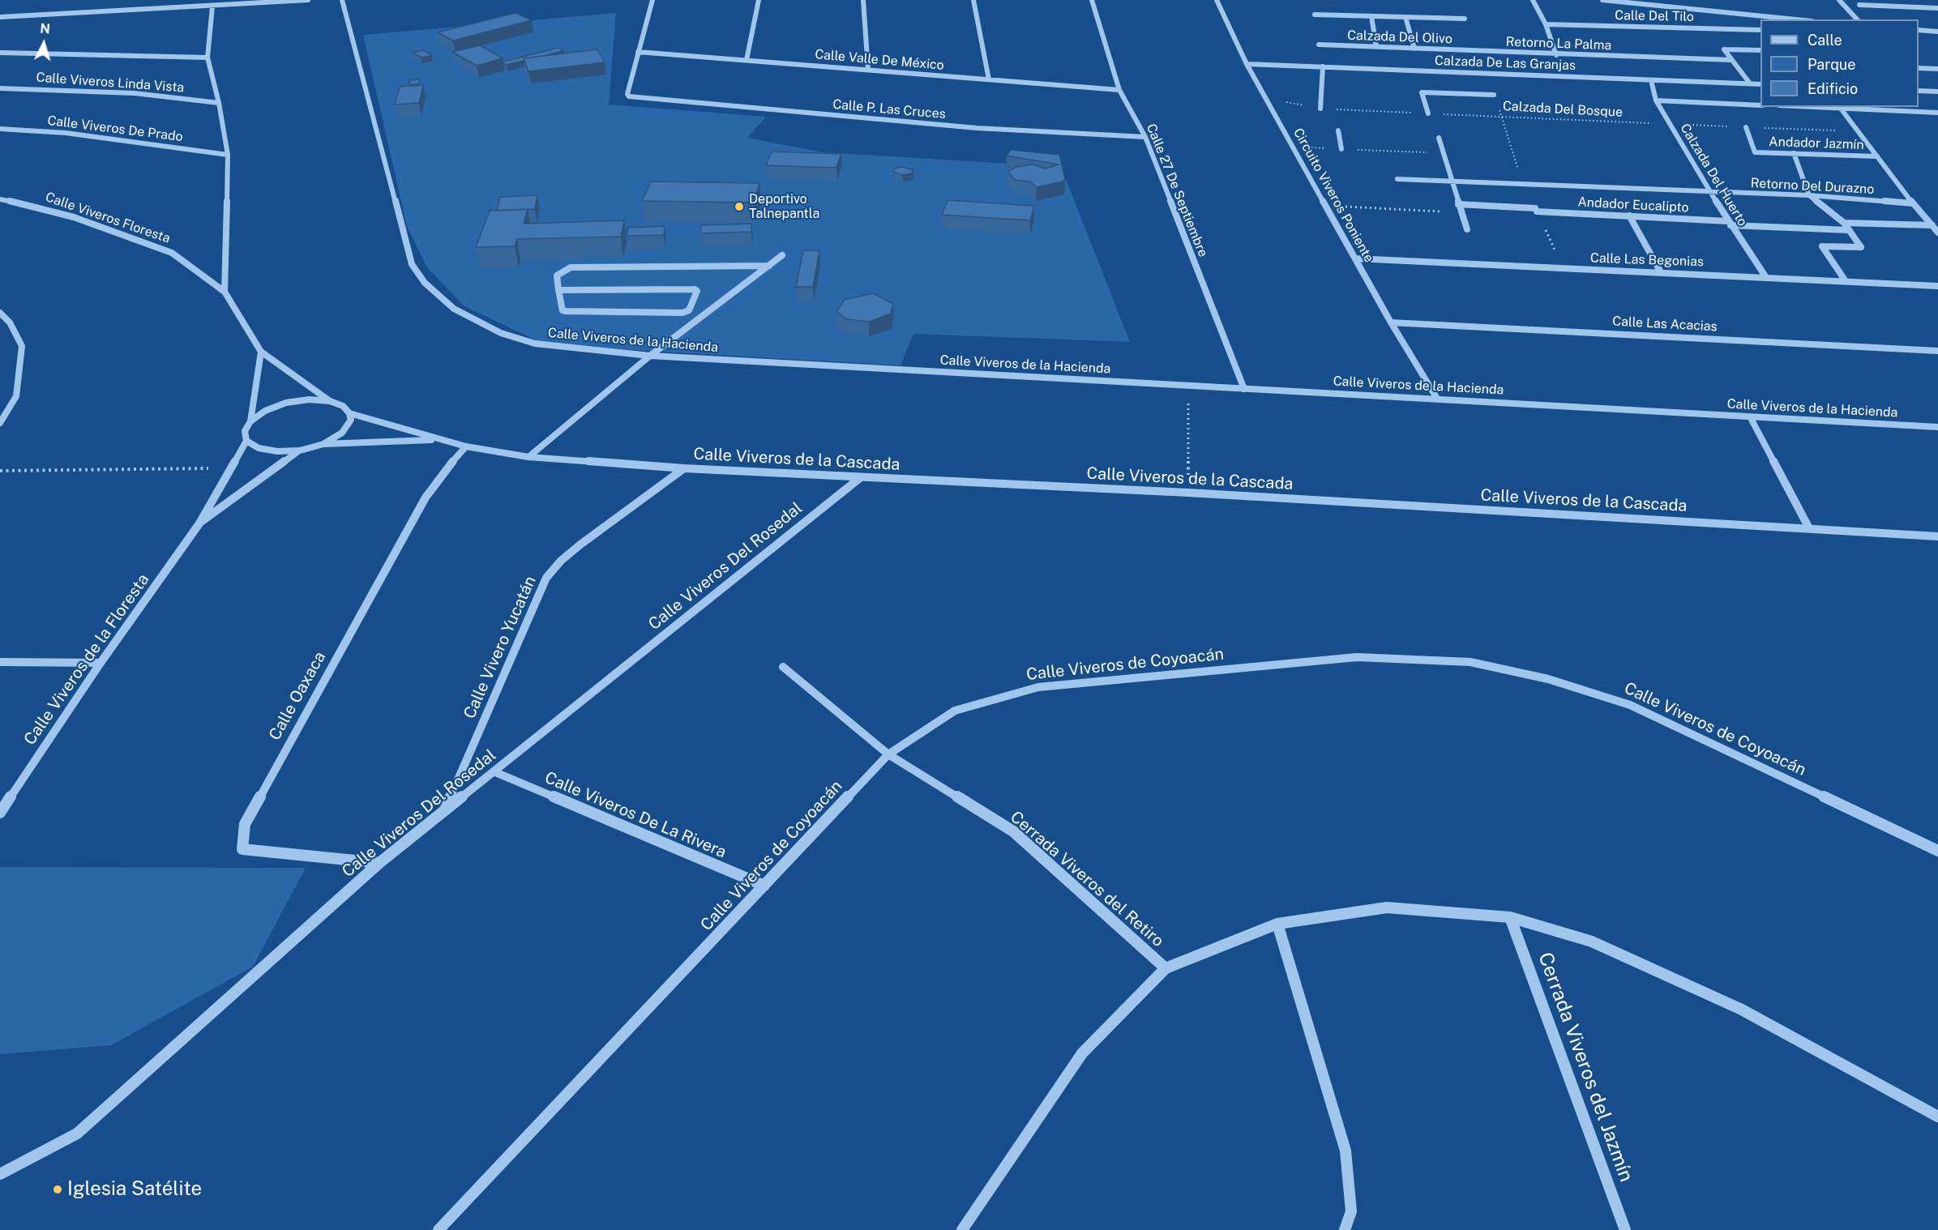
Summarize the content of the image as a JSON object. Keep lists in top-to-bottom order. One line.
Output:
{"streets":{"street":["Calle Del Tilo","Calzada Del Olivo","Retorno La Palma","Calle Valle De México","Calzada De Las Granjas","Calle Viveros Linda Vista","Calle P. Las Cruces","Calle Viveros De Prado","Andador Jazmín","Calzada Del Huerto","Retorno Del Durazno","Calle 27 De Septiembre","Circuito Viveros Poniente","Andador Eucalipto","Calle Viveros Floresta","Calle Las Begonias","Calle Las Acacias","Calle Viveros de la Hacienda","Calle Viveros de la Cascada","Calle Viveros Del Rosedal","Calle Vivero Yucatán","Calle Viveros de la Floresta","Calle Viveros de Coyoacán","Calle Oaxaca","Calle Viveros De La Rivera","Cerrada Viveros del Retiro","Cerrada Viveros del Jazmín"],"path":["Calzada Del Bosque"]},"crossings":[["Calzada Del Olivo","Retorno La Palma"],["Calle Valle De México","Calle P. Las Cruces"],["Calle Valle De México","Calle 27 De Septiembre"],["Calzada De Las Granjas","Calzada Del Huerto"],["Calzada De Las Granjas","Circuito Viveros Poniente"],["Calle P. Las Cruces","Calle 27 De Septiembre"],["Calzada Del Bosque","Andador Jazmín"],["Calzada Del Bosque","Calzada Del Huerto"],["Calzada Del Bosque","Circuito Viveros Poniente"],["Calzada Del Huerto","Retorno Del Durazno"],["Calzada Del Huerto","Andador Eucalipto"],["Calzada Del Huerto","Calle Las Begonias"],["Calle 27 De Septiembre","Calle Viveros de la Hacienda"],["Circuito Viveros Poniente","Calle Las Begonias"],["Circuito Viveros Poniente","Calle Las Acacias"],["Circuito Viveros Poniente","Calle Viveros de la Hacienda"],["Calle Viveros de la Cascada","Calle Viveros Del Rosedal"],["Calle Viveros de la Cascada","Calle Vivero Yucatán"],["Calle Viveros de la Cascada","Calle Oaxaca"],["Calle Viveros Del Rosedal","Calle Vivero Yucatán"],["Calle Viveros Del Rosedal","Calle Oaxaca"],["Calle Viveros Del Rosedal","Calle Viveros De La Rivera"],["Calle Viveros de Coyoacán","Calle Viveros De La Rivera"],["Calle Viveros de Coyoacán","Cerrada Viveros del Retiro"]],"places":["Deportivo Talnepantla","Iglesia Satélite"],"legend":["Calle","Parque","Edificio"],"north":"top"}
